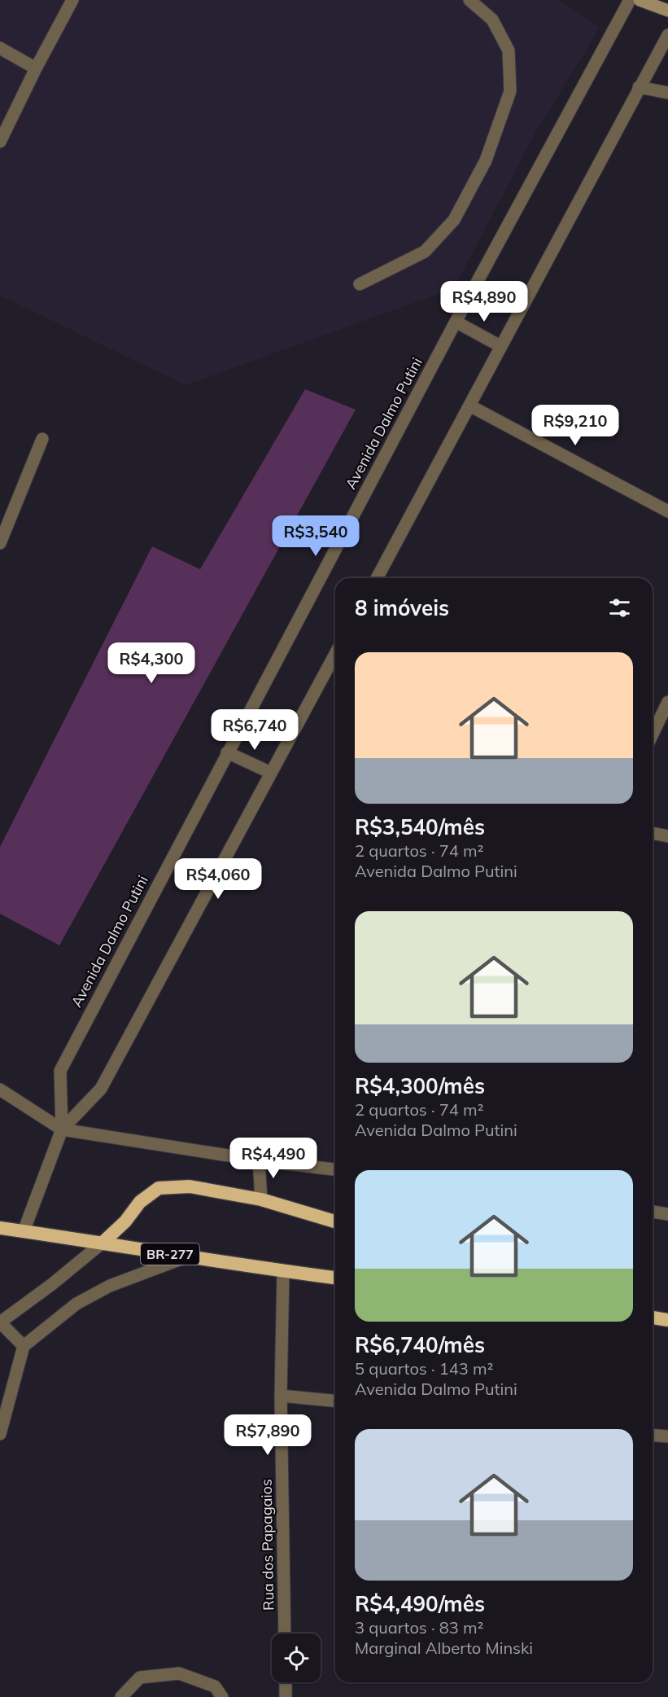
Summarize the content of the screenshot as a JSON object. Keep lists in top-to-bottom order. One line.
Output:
{"streets":{"highway":["BR-277"],"street":["Avenida Dalmo Putini","Rua dos Papagaios"]},"crossings":[["Avenida Dalmo Putini","BR-277"],["BR-277","Rua dos Papagaios"]],"page":{"price":["R$4,890","R$9,210","R$3,540","R$4,300","R$6,740","R$4,060","R$4,490","R$7,890"],"heading":"8 imóveis","list":[{"name":"R$3,540/mês","note":"2 quartos · 74 m² · Avenida Dalmo Putini"},{"name":"R$4,300/mês","note":"2 quartos · 74 m² · Avenida Dalmo Putini"},{"name":"R$6,740/mês","note":"5 quartos · 143 m² · Avenida Dalmo Putini"},{"name":"R$4,490/mês","note":"3 quartos · 83 m² · Marginal Alberto Minski"}]}}
